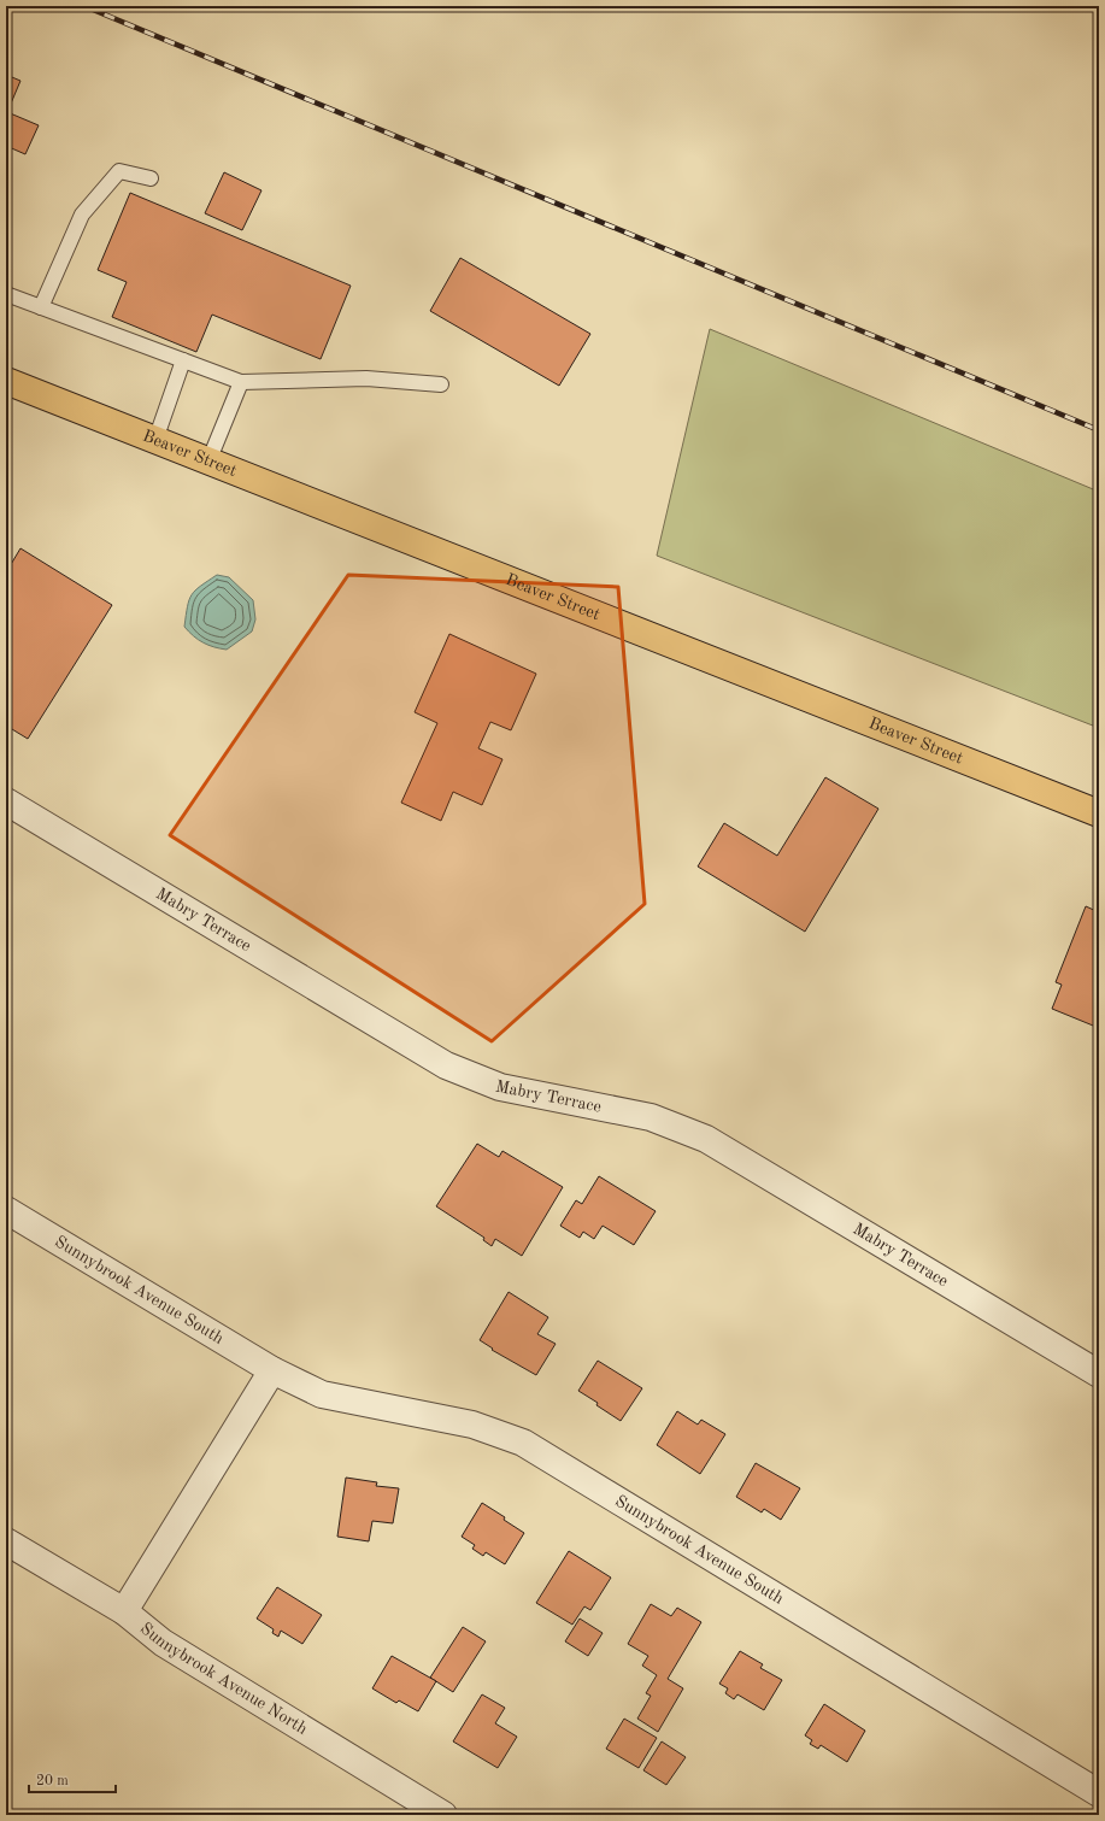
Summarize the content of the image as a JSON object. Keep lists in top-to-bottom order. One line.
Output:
{"streets":{"main road":["Beaver Street"],"street":["Mabry Terrace","Sunnybrook Avenue South","Sunnybrook Avenue North"]},"scale_bar":"20 m"}
